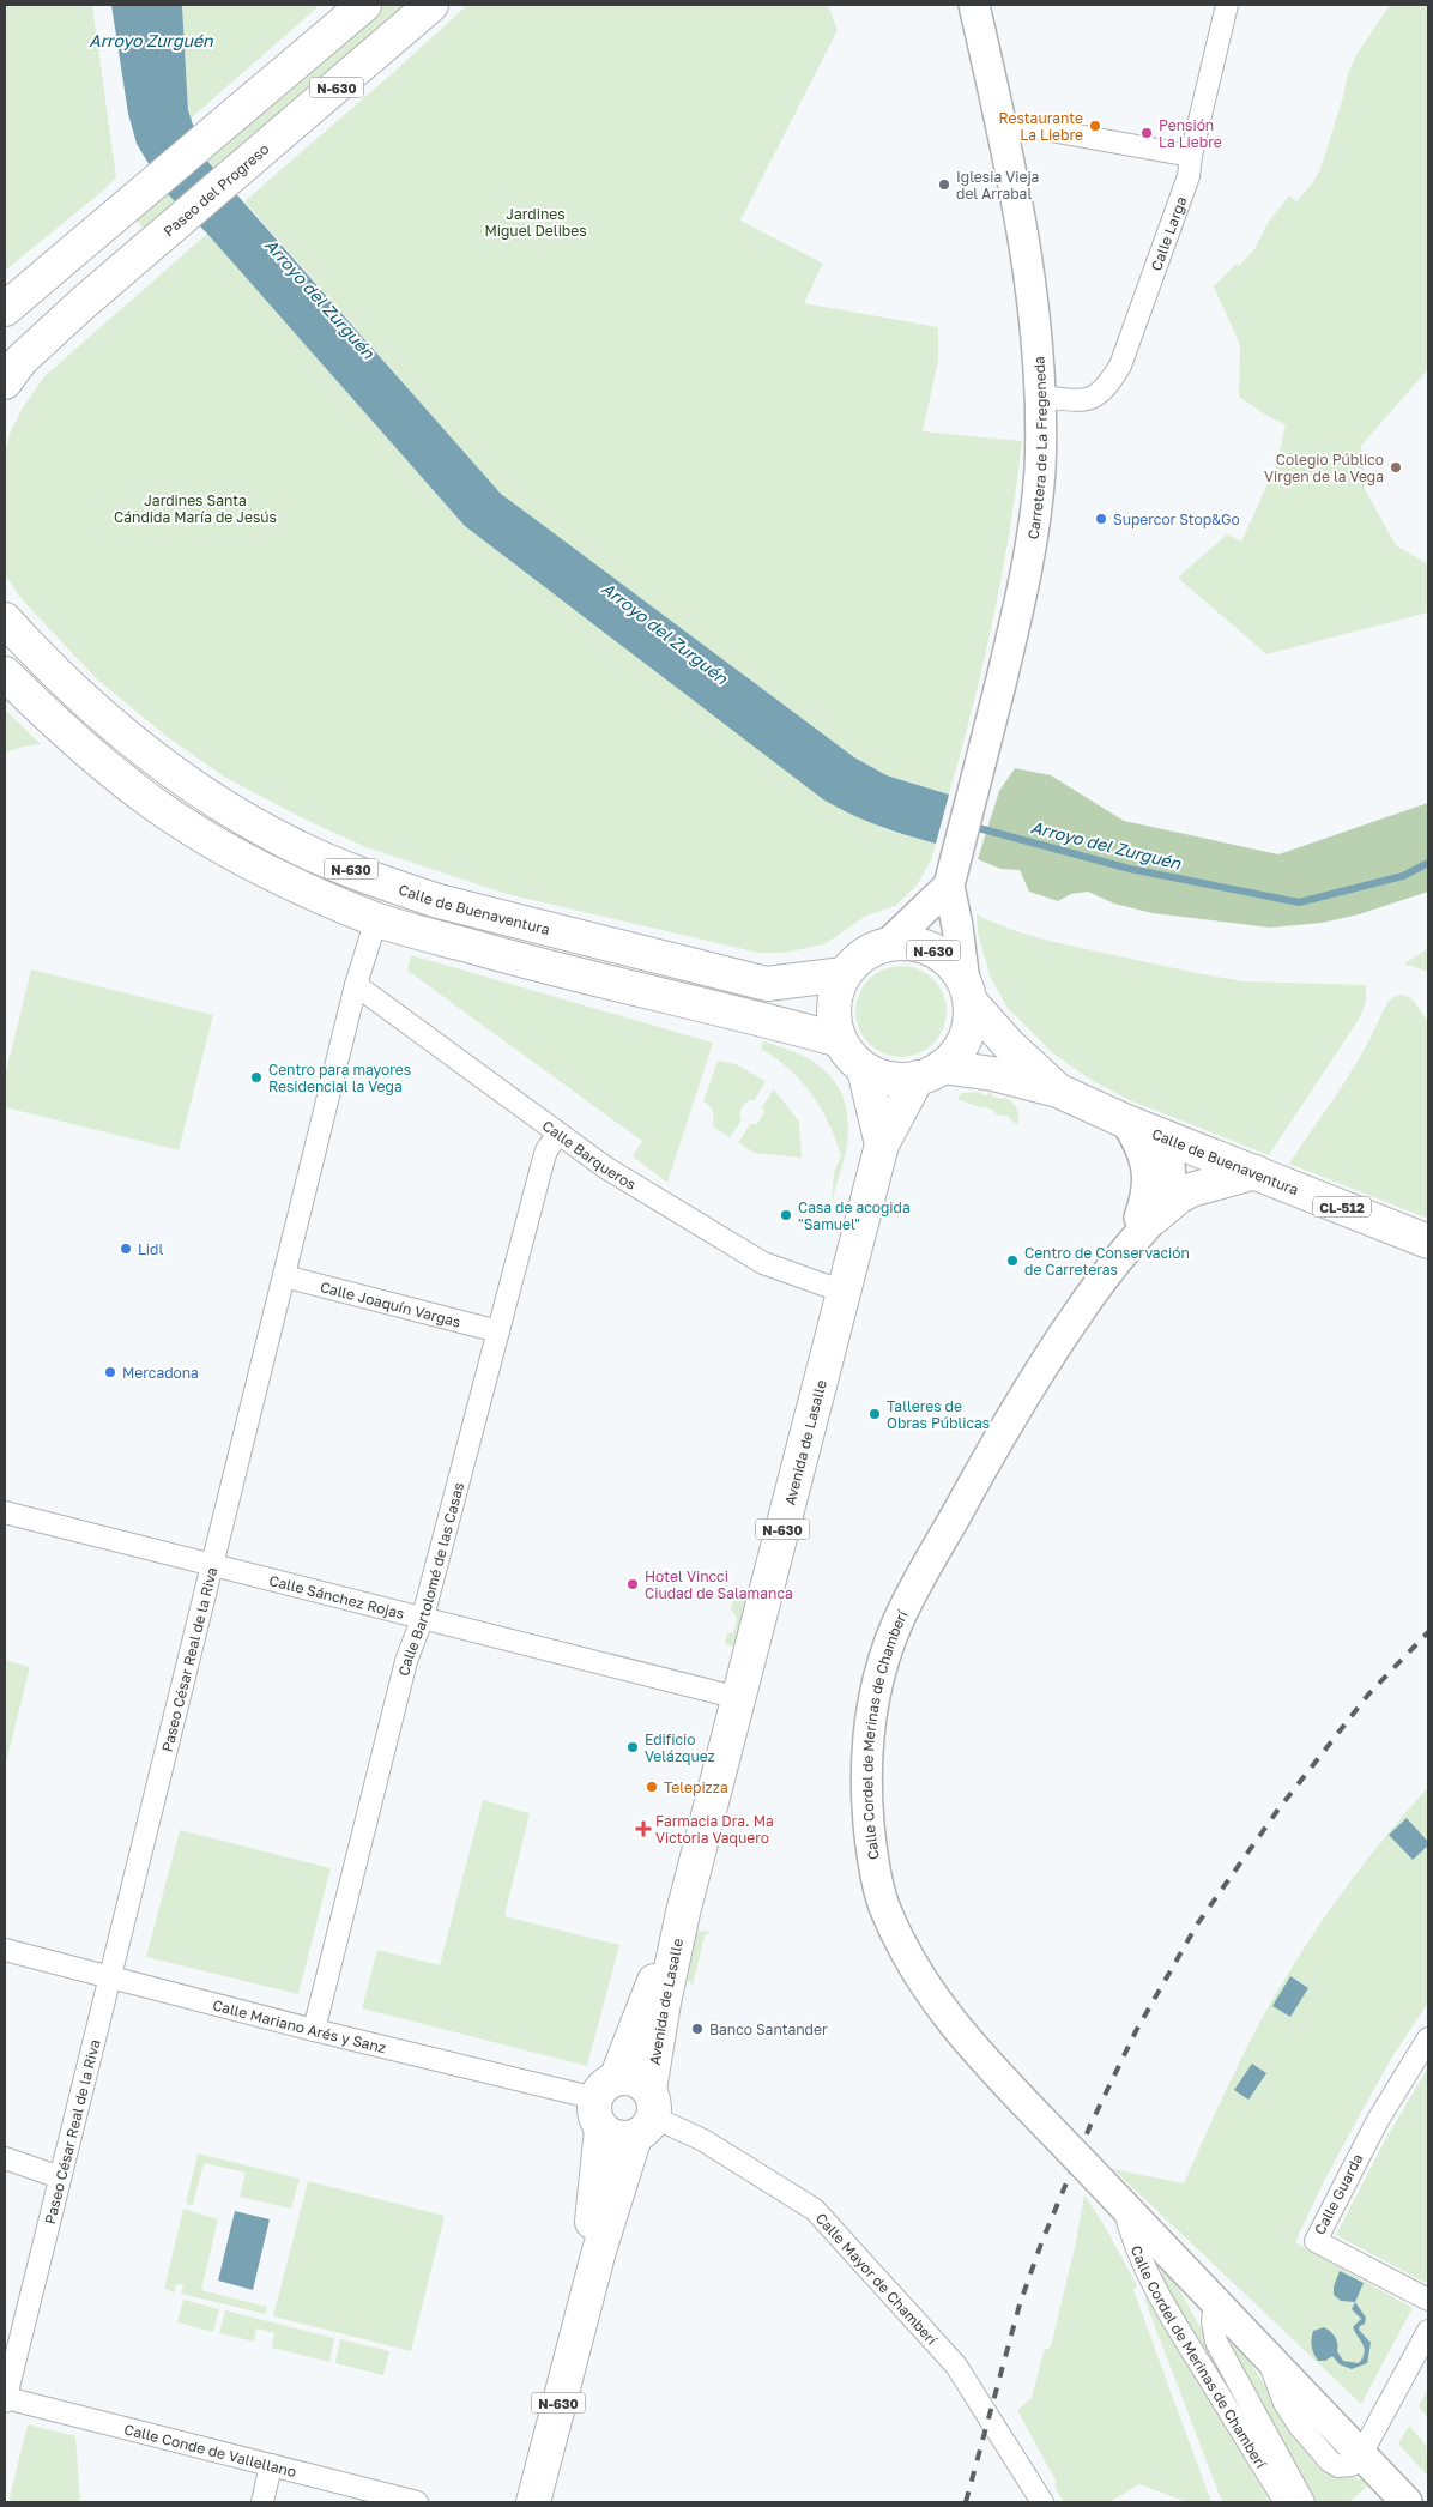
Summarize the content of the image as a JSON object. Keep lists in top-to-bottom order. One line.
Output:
{"streets":{"main road":["N-630","Paseo del Progreso","Carretera de La Fregeneda","Calle de Buenaventura","CL-512","Avenida de Lasalle","Calle Cordel de Merinas de Chamberí"],"street":["Calle Larga","Calle Barqueros","Calle Joaquín Vargas","Calle Bartolomé de las Casas","Calle Sánchez Rojas","Paseo César Real de la Riva","Calle Mariano Arés y Sanz","Calle Guarda","Calle Mayor de Chamberí","Calle Conde de Vallellano"]},"crossings":[["N-630","Carretera de La Fregeneda"],["N-630","Calle de Buenaventura"],["N-630","Avenida de Lasalle"],["N-630","Paseo César Real de la Riva"],["Calle Larga","Carretera de La Fregeneda"],["Carretera de La Fregeneda","Calle de Buenaventura"],["Carretera de La Fregeneda","Avenida de Lasalle"],["Calle de Buenaventura","Avenida de Lasalle"],["Calle de Buenaventura","Calle Cordel de Merinas de Chamberí"],["Calle Barqueros","Avenida de Lasalle"],["Calle Barqueros","Calle Bartolomé de las Casas"],["Calle Barqueros","Paseo César Real de la Riva"],["Calle Joaquín Vargas","Calle Bartolomé de las Casas"],["Calle Joaquín Vargas","Paseo César Real de la Riva"],["Avenida de Lasalle","Calle Sánchez Rojas"],["Avenida de Lasalle","Calle Mariano Arés y Sanz"],["Avenida de Lasalle","Calle Mayor de Chamberí"],["Calle Bartolomé de las Casas","Calle Sánchez Rojas"],["Calle Bartolomé de las Casas","Calle Mariano Arés y Sanz"],["Calle Sánchez Rojas","Paseo César Real de la Riva"],["Paseo César Real de la Riva","Calle Mariano Arés y Sanz"],["Paseo César Real de la Riva","Calle Conde de Vallellano"]],"water":["Arroyo Zurguén","Arroyo del Zurguén"],"parks":["Jardines Miguel Delibes","Jardines Santa Cándida María de Jesús"],"places":{"other":["Restaurante La Liebre","Pensión La Liebre","Iglesia Vieja del Arrabal","Colegio Público Virgen de la Vega","Supercor Stop&Go","Centro para mayores Residencial la Vega","Casa de acogida \"Samuel\"","Lidl","Centro de Conservación de Carreteras","Mercadona","Talleres de Obras Públicas","Hotel Vincci Ciudad de Salamanca","Edificio Velázquez","Telepizza","Banco Santander"],"health":["Farmacia Dra. Mª Victoria Vaquero"]}}
